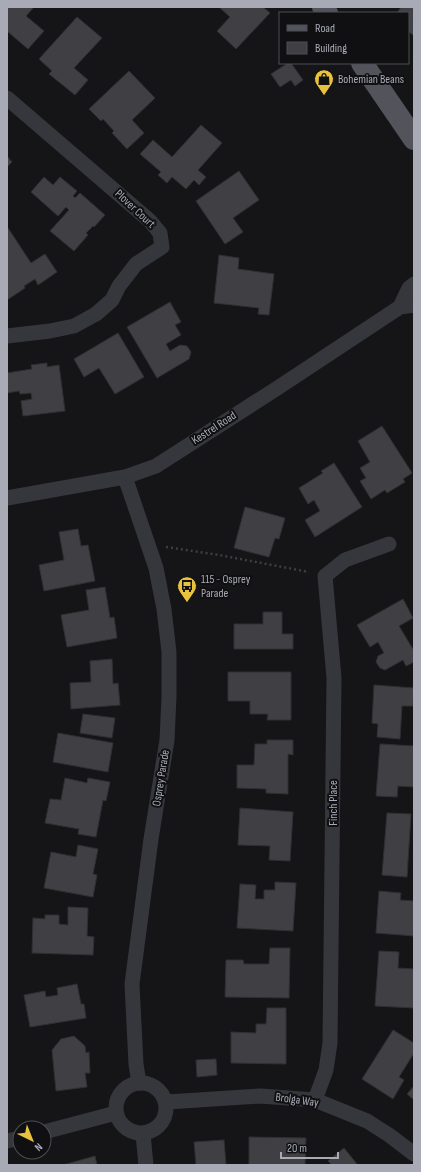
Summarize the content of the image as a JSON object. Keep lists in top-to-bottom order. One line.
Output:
{"streets":{"street":["Plover Court","Kestrel Road","Osprey Parade","Finch Place","Brolga Way"]},"crossings":[["Kestrel Road","Osprey Parade"],["Osprey Parade","Brolga Way"],["Finch Place","Brolga Way"]],"places":{"shop":["Bohemian Beans"],"bus stop":["115 - Osprey Parade"]},"legend":["Road","Building"],"scale_bar":"20 m","north":"bottom right"}
